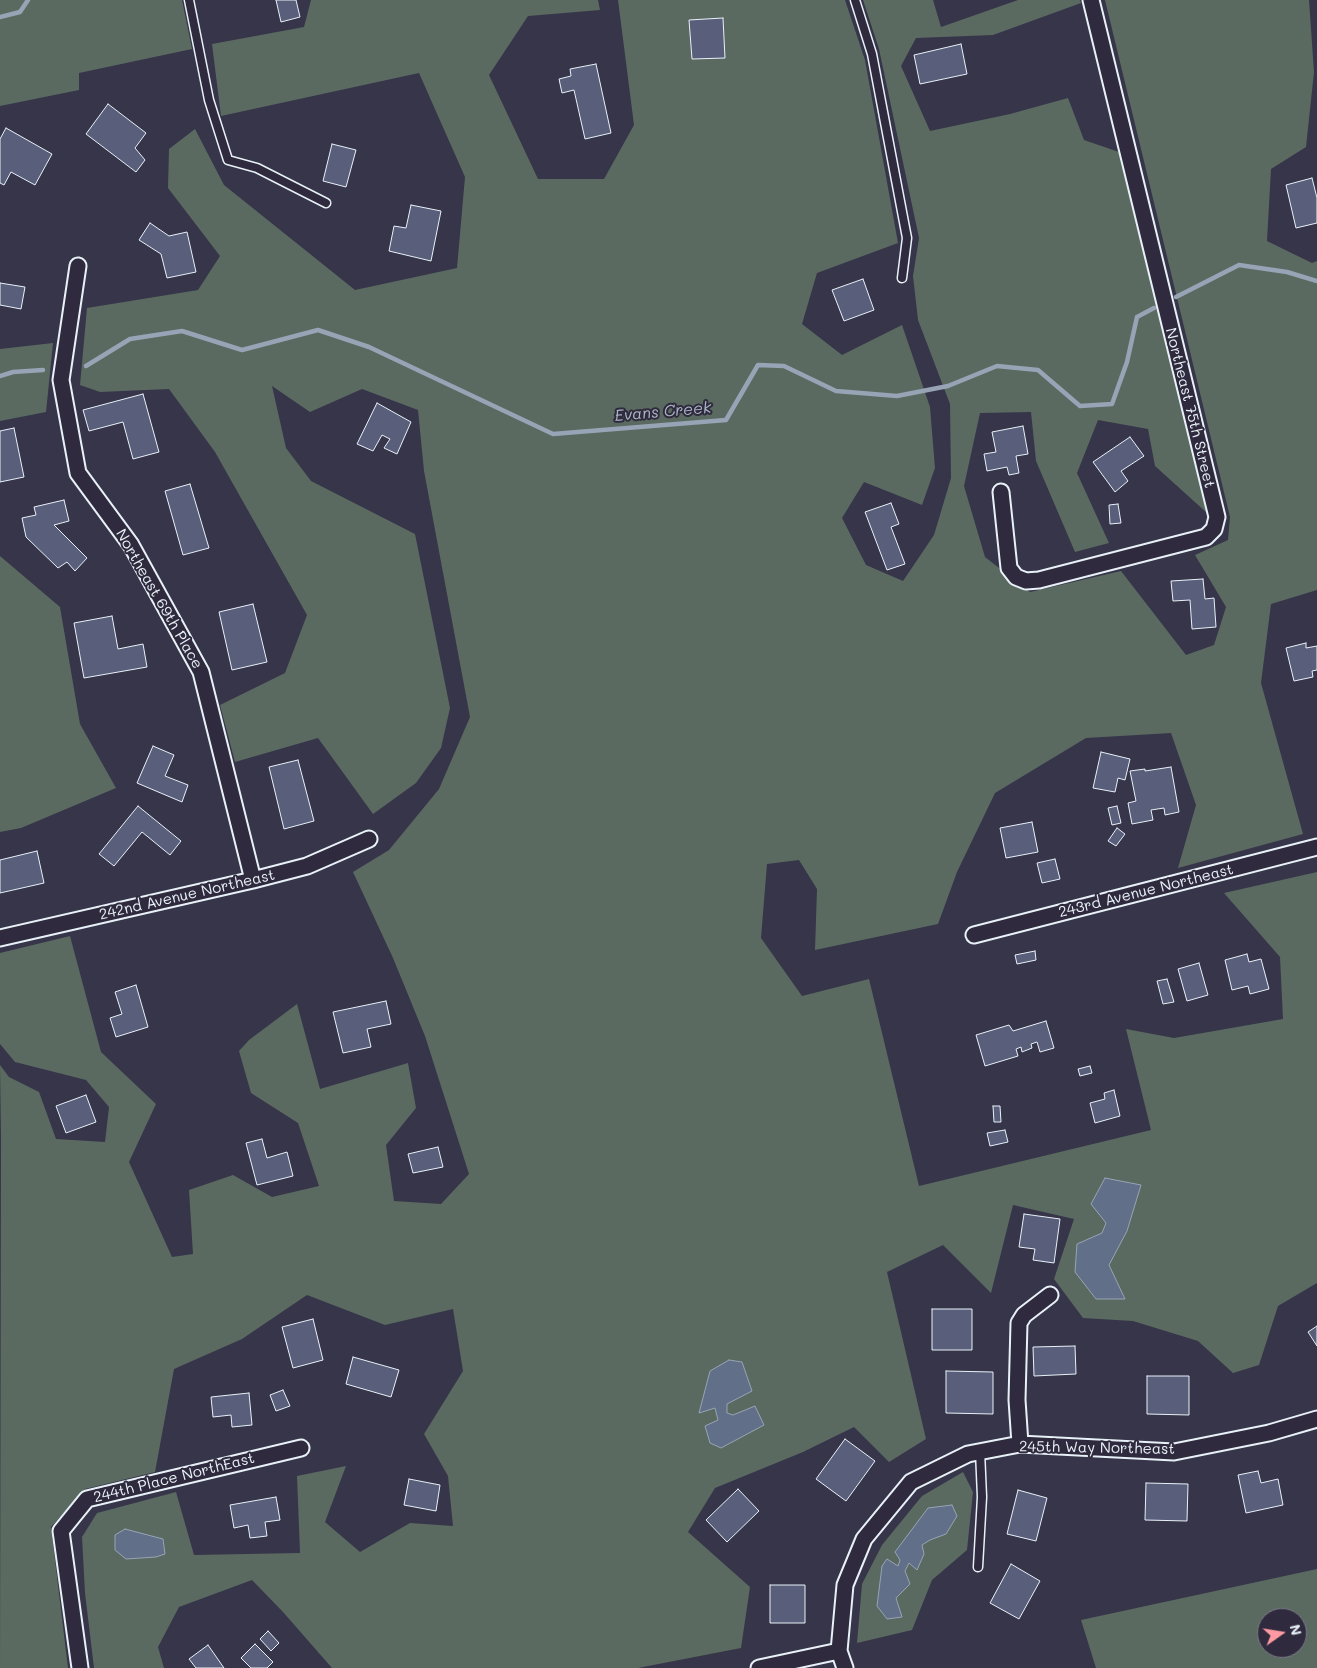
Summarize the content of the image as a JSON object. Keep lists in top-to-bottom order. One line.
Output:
{"streets":{"street":["Northeast 75th Street","Northeast 69th Place","243rd Avenue Northeast","242nd Avenue Northeast","245th Way Northeast","244th Place NorthEast"]},"crossings":[["Northeast 69th Place","242nd Avenue Northeast"]],"water":["Evans Creek"],"north":"right"}
